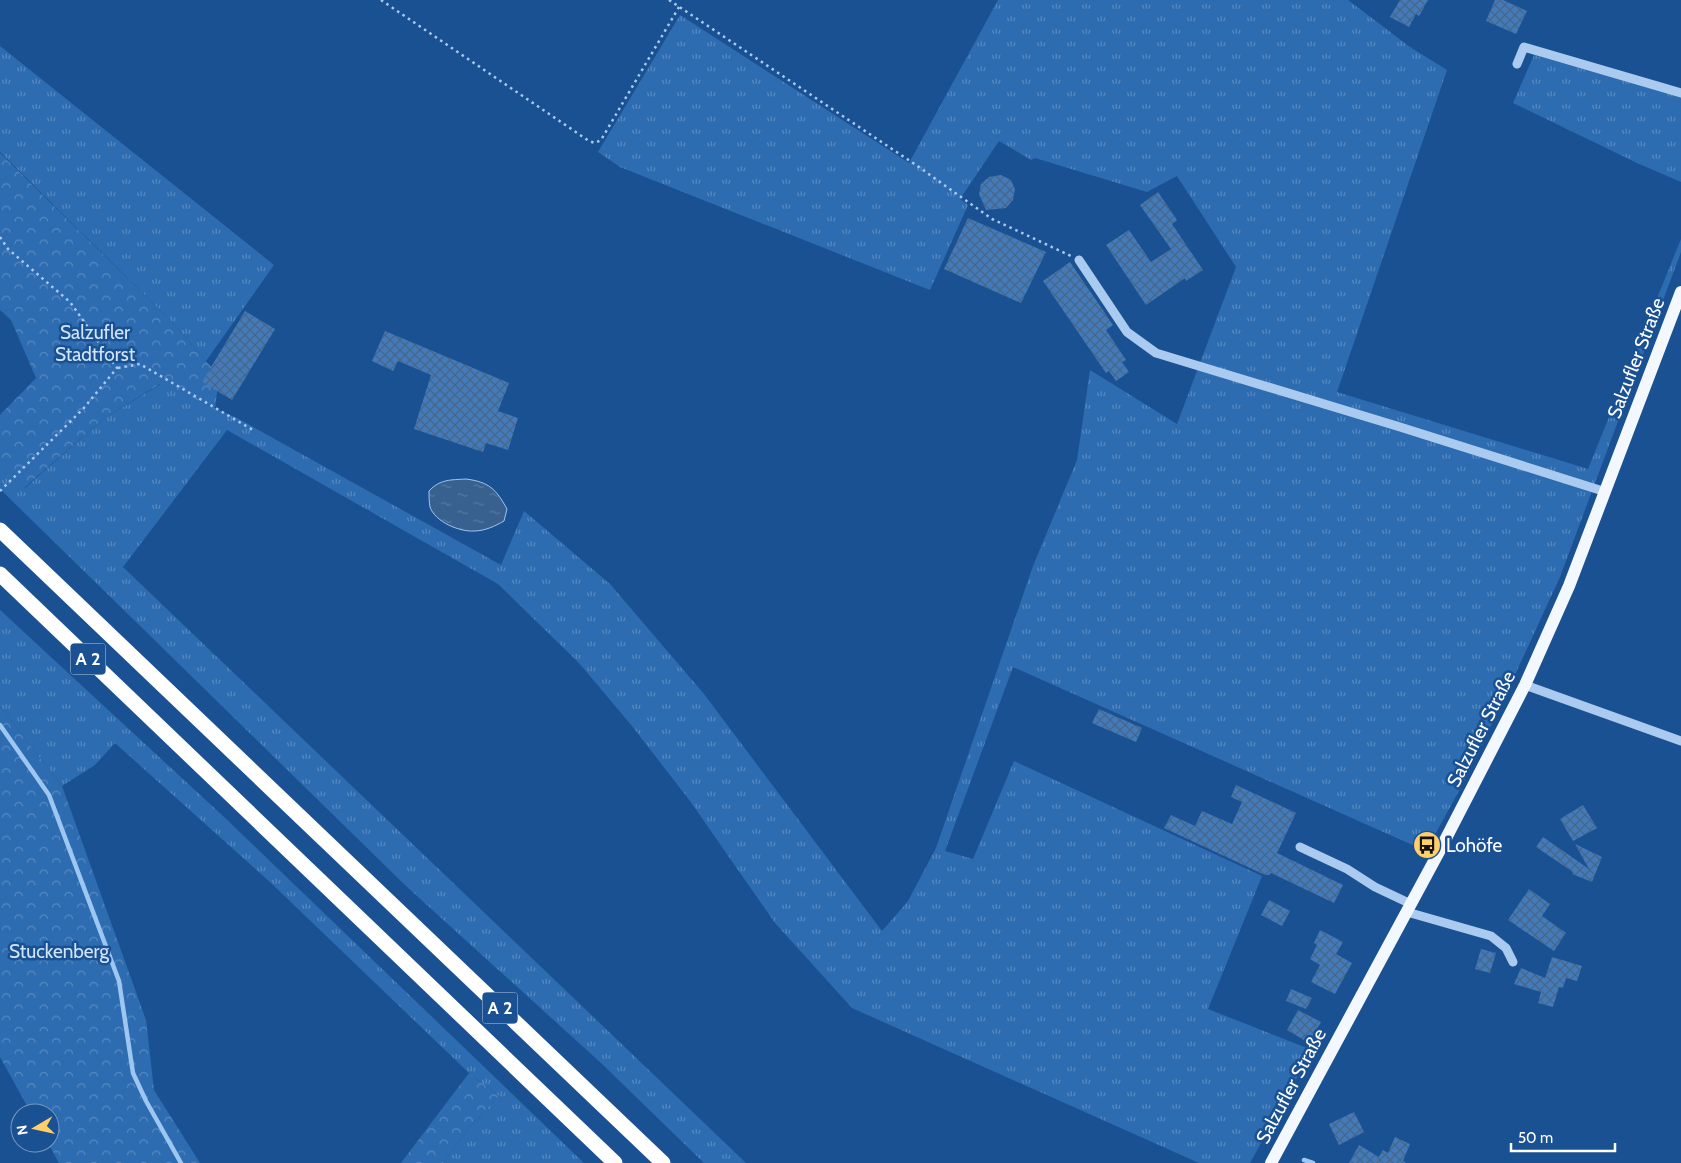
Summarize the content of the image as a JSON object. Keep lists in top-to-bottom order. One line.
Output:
{"streets":{"highway":["A 2"],"main road":["Salzufler Straße"]},"parks":["Salzufler Stadtforst","Stuckenberg"],"places":{"bus stop":["Lohöfe"]},"scale_bar":"50 m","north":"left"}
